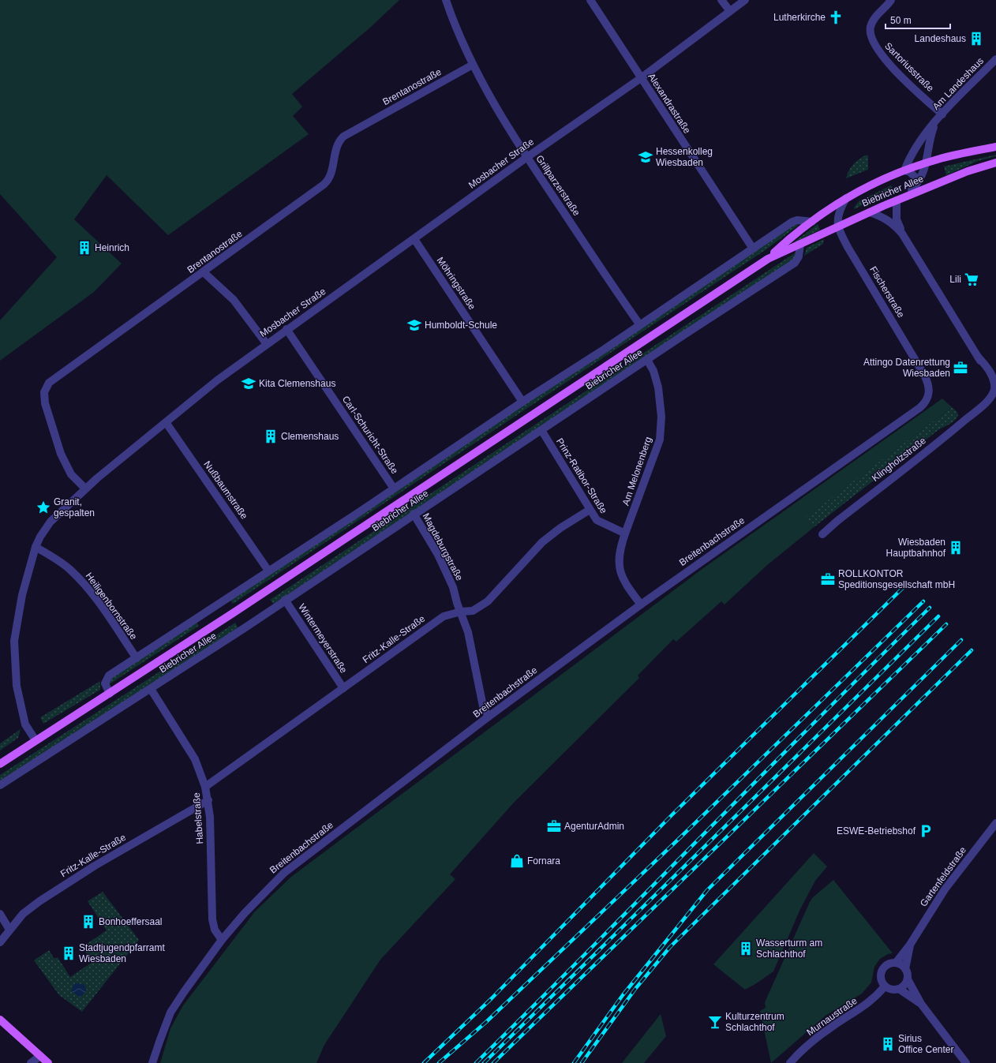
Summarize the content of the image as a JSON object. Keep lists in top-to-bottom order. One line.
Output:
{"streets":{"main road":["Biebricher Allee"],"street":["Sartoriusstraße","Am Landeshaus","Brentanostraße","Alexandrastraße","Mosbacher Straße","Grillparzerstraße","Möhringstraße","Fischerstraße","Carl-Schuricht-Straße","Klingholzstraße","Am Melonenberg","Prinz-Ratibor-Straße","Nußbaumstraße","Breitenbachstraße","Magdeburgstraße","Heiligenbornstraße","Wintermeyerstraße","Fritz-Kalle-Straße","Habelstraße","Gartenfeldstraße","Murnaustraße"]},"crossings":[["Sartoriusstraße","Am Landeshaus"],["Am Landeshaus","Biebricher Allee"],["Brentanostraße","Mosbacher Straße"],["Brentanostraße","Grillparzerstraße"],["Alexandrastraße","Mosbacher Straße"],["Mosbacher Straße","Grillparzerstraße"],["Mosbacher Straße","Biebricher Allee"],["Mosbacher Straße","Möhringstraße"],["Mosbacher Straße","Carl-Schuricht-Straße"],["Mosbacher Straße","Nußbaumstraße"],["Mosbacher Straße","Heiligenbornstraße"],["Biebricher Allee","Fischerstraße"],["Biebricher Allee","Klingholzstraße"],["Biebricher Allee","Am Melonenberg"],["Biebricher Allee","Prinz-Ratibor-Straße"],["Biebricher Allee","Magdeburgstraße"],["Biebricher Allee","Wintermeyerstraße"],["Biebricher Allee","Habelstraße"],["Fischerstraße","Breitenbachstraße"],["Am Melonenberg","Prinz-Ratibor-Straße"],["Prinz-Ratibor-Straße","Fritz-Kalle-Straße"],["Breitenbachstraße","Magdeburgstraße"],["Breitenbachstraße","Habelstraße"],["Magdeburgstraße","Fritz-Kalle-Straße"],["Wintermeyerstraße","Fritz-Kalle-Straße"],["Fritz-Kalle-Straße","Habelstraße"],["Gartenfeldstraße","Murnaustraße"]],"places":{"church":["Lutherkirche"],"building":["Landeshaus","Heinrich","Clemenshaus","Wiesbaden Hauptbahnhof","Bonhoeffersaal","Wasserturm am Schlachthof","Stadtjugendpfarramt Wiesbaden","Sirius Office Center"],"school or university":["Hessenkolleg Wiesbaden","Humboldt-Schule","Kita Clemenshaus"],"supermarket":["Lili"],"office":["Attingo Datenrettung Wiesbaden","ROLLKONTOR Speditionsgesellschaft mbH","AgenturAdmin"],"place":["Granit, gespalten"],"parking":["ESWE-Betriebshof"],"shop":["Fornara"],"bar":["Kulturzentrum Schlachthof"]},"scale_bar":"50 m"}
